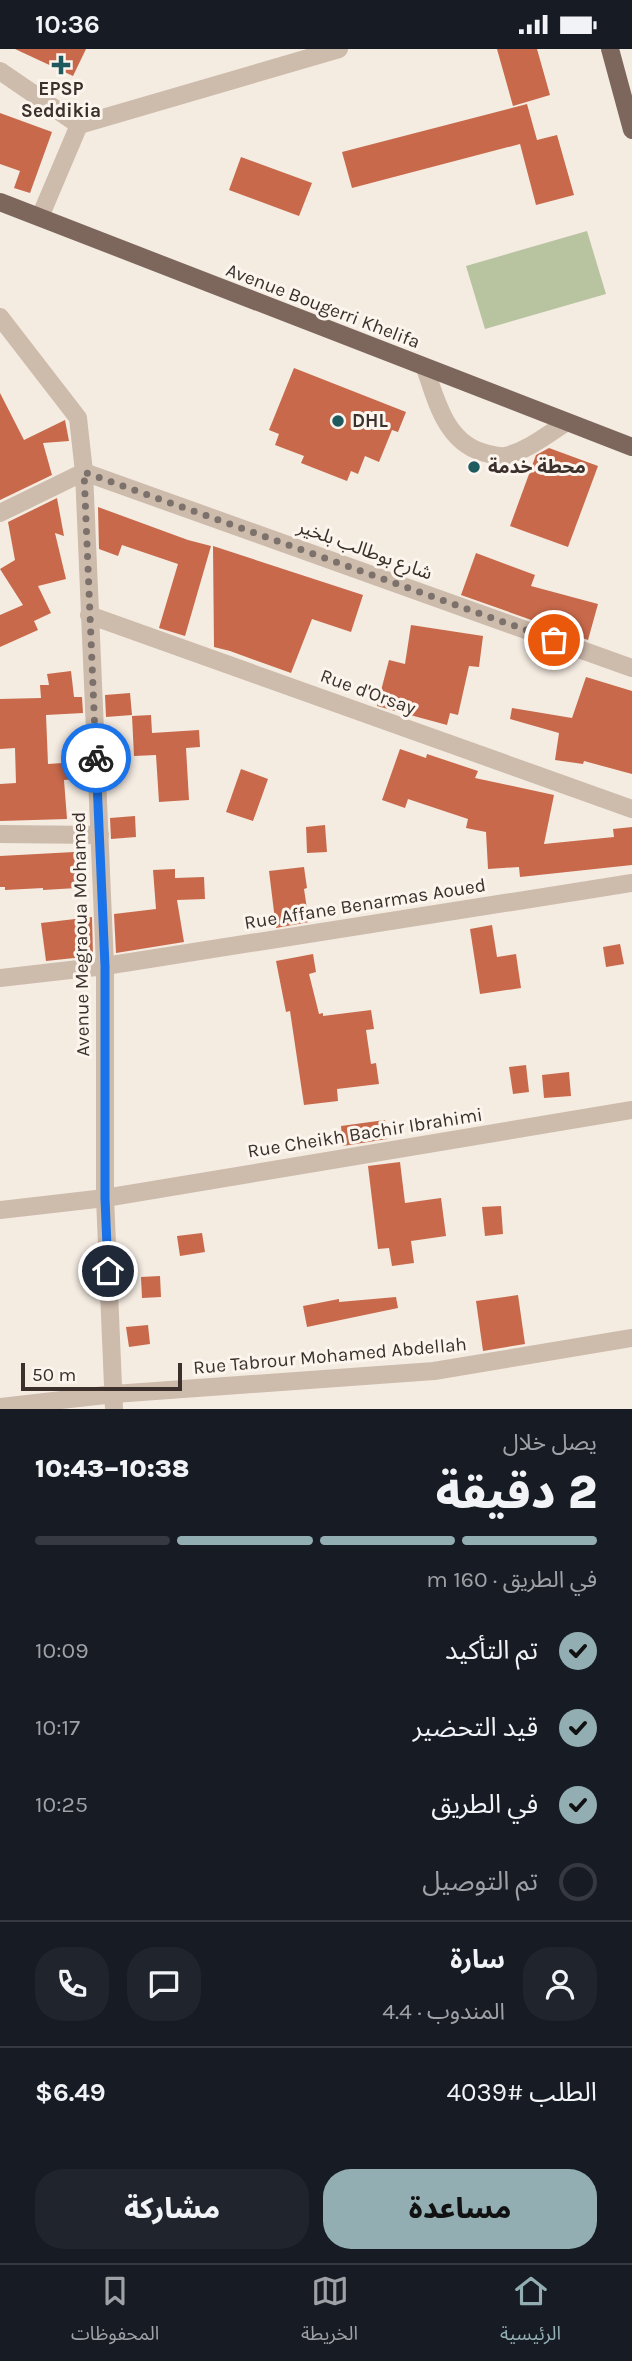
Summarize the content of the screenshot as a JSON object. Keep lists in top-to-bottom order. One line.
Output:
{"streets":{"main road":["Avenue Bougerri Khelifa"],"street":["شارع بوطالب بلخير","Rue d'Orsay","Rue Affane Benarmas Aoued","Avenue Megraoua Mohamed","Rue Cheikh Bachir Ibrahimi","Rue Tabrour Mohamed Abdellah"]},"crossings":[["شارع بوطالب بلخير","Avenue Megraoua Mohamed"],["Rue d'Orsay","Avenue Megraoua Mohamed"],["Rue Affane Benarmas Aoued","Avenue Megraoua Mohamed"],["Avenue Megraoua Mohamed","Rue Cheikh Bachir Ibrahimi"],["Avenue Megraoua Mohamed","Rue Tabrour Mohamed Abdellah"]],"places":{"health":["EPSP Seddikia"],"other":["DHL","محطة خدمة"]},"scale_bar":"50 m","page":{"status":"10:36","scale":"50 m","heading":["2 دقيقة","يصل خلال","10:38–10:43"],"panel":["سارة","المندوب · 4.4","الطلب #4039","$6.49"],"bar":"في الطريق · 160 m","list":[["تم التأكيد","10:09"],["قيد التحضير","10:17"],["في الطريق","10:25"],"تم التوصيل"],"buttons":["مساعدة","مشاركة"],"tabs":["الرئيسية","الخريطة","المحفوظات"]}}
